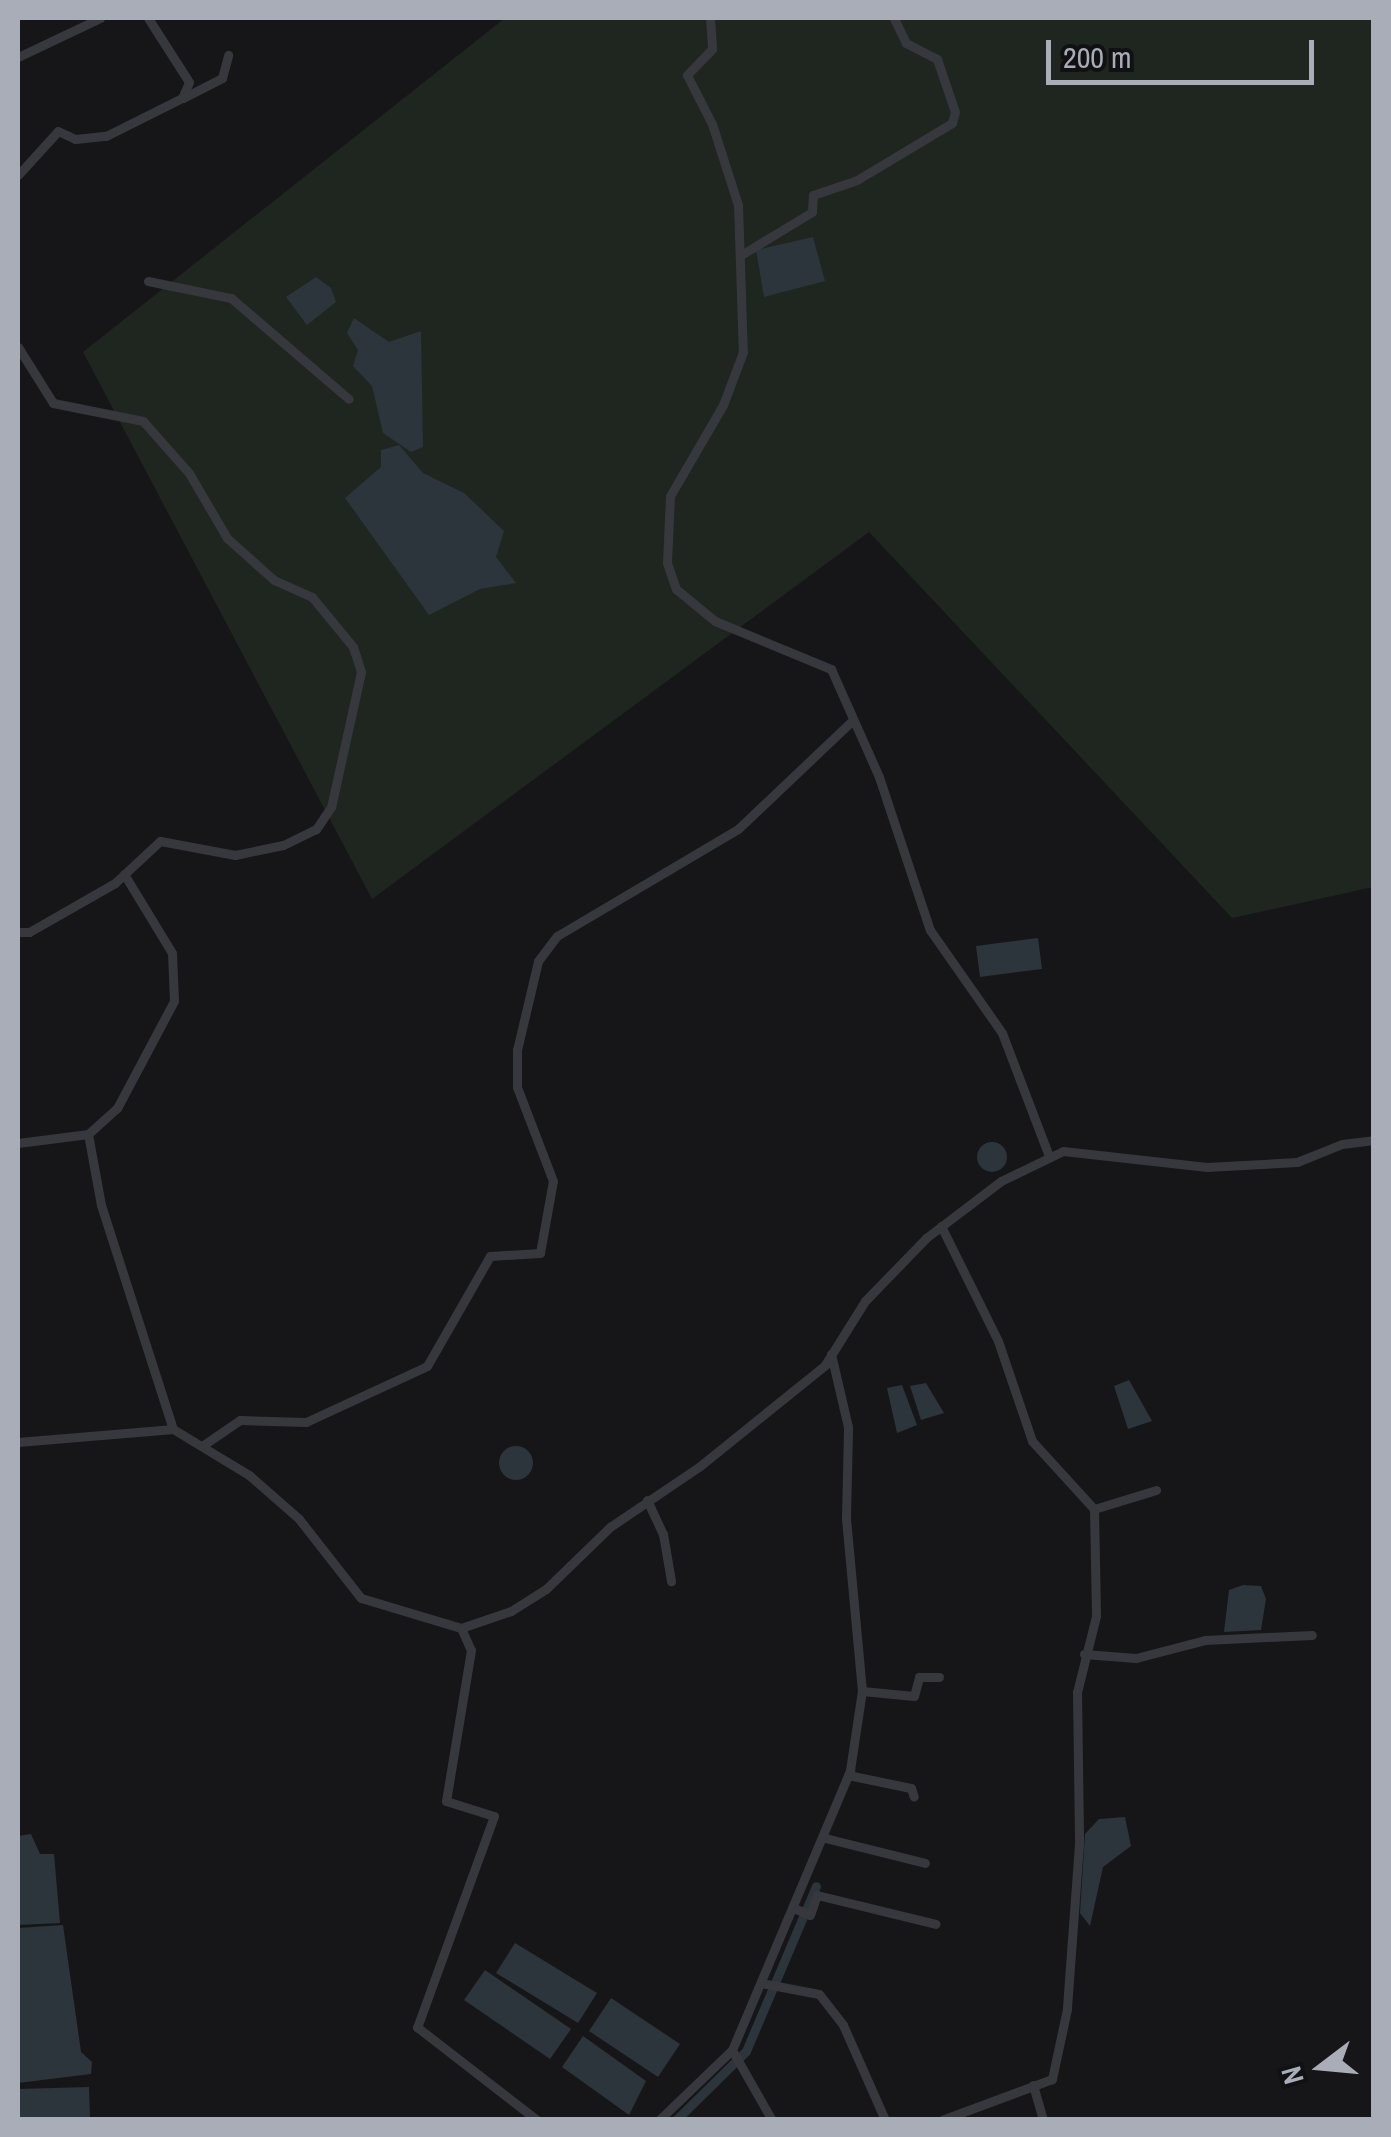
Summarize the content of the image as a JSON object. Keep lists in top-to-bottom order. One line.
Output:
{"scale_bar":"200 m","north":"left"}
